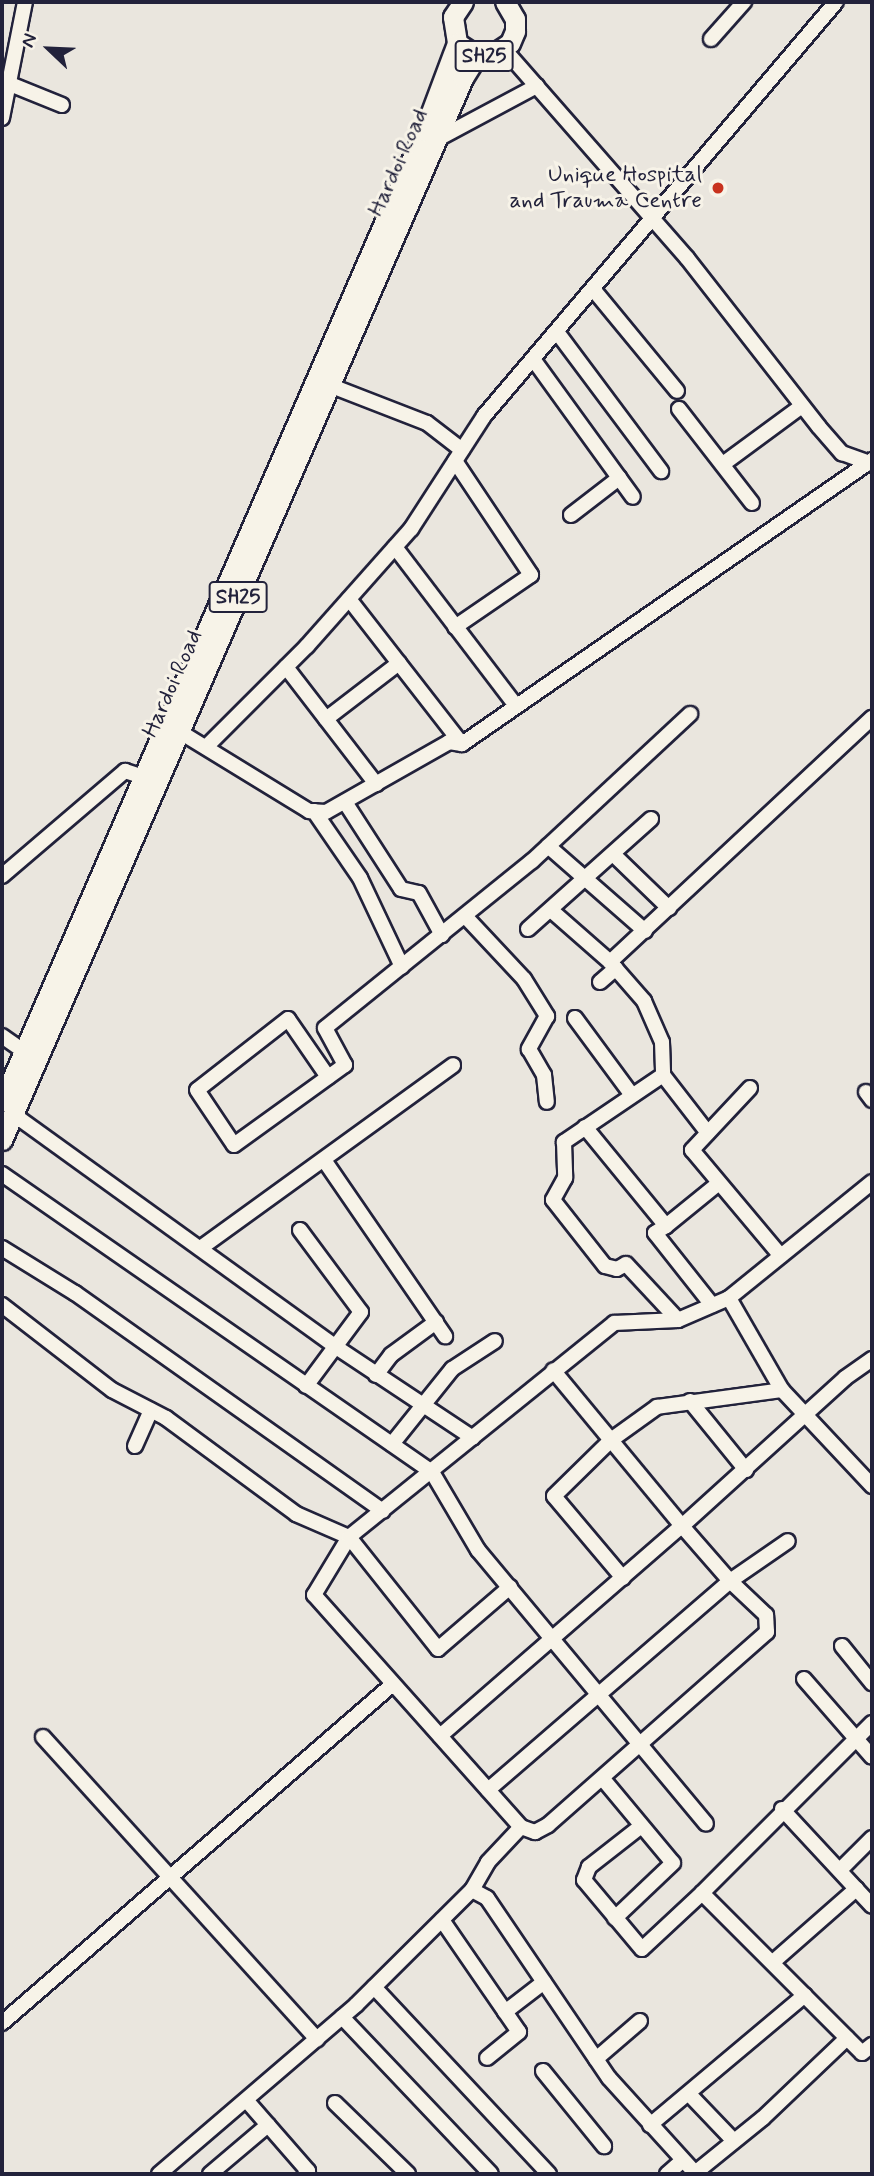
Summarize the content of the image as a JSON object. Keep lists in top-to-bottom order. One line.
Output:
{"streets":{"main road":["SH25","Hardoi Road"]},"crossings":[["SH25","Hardoi Road"]],"places":["Unique Hospital and Trauma Centre"],"north":"top left"}
